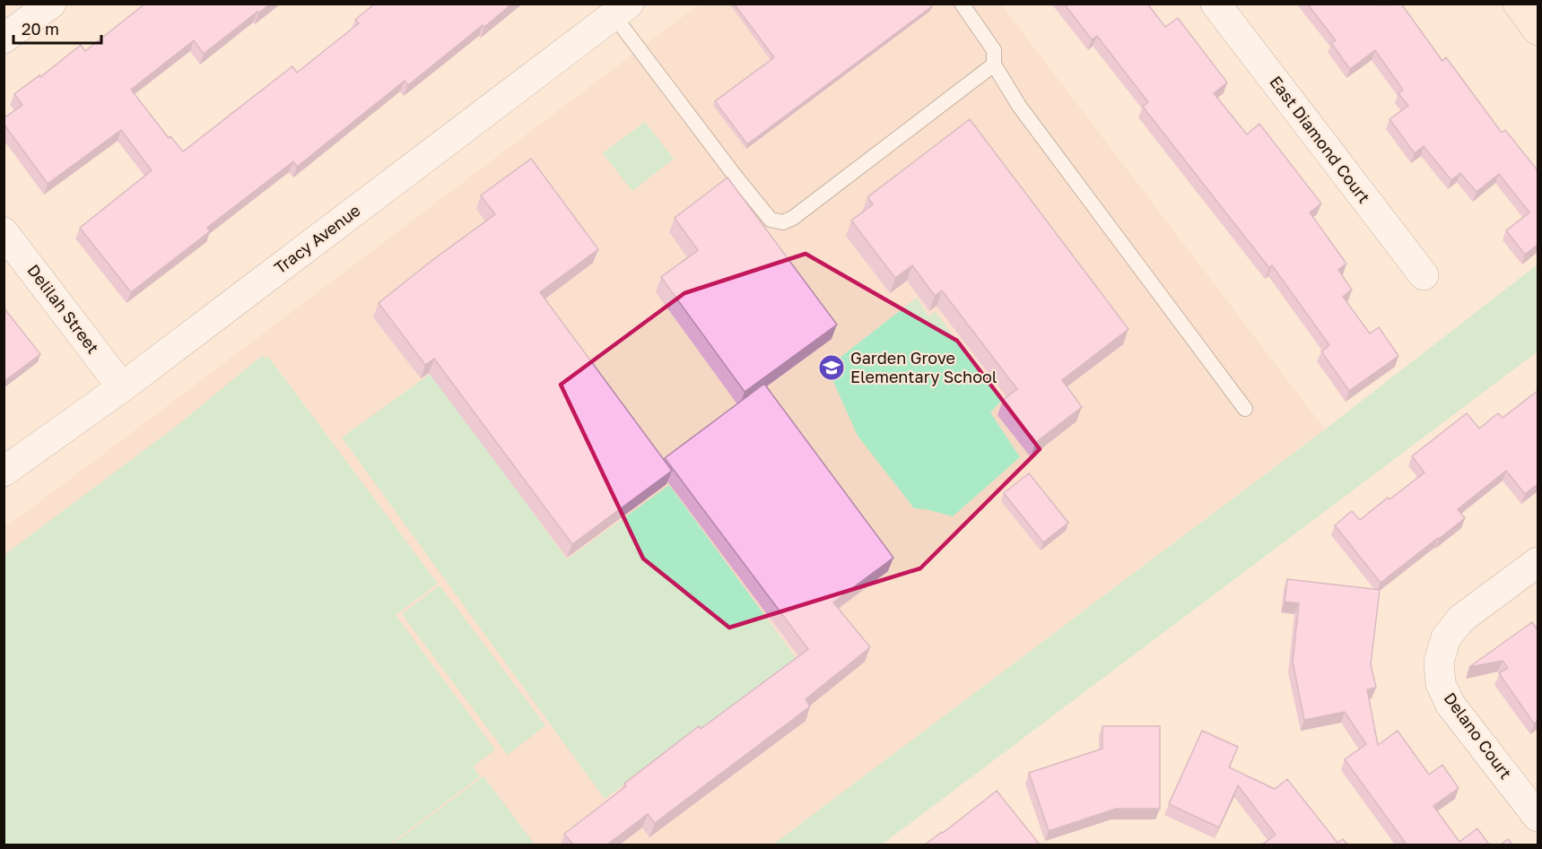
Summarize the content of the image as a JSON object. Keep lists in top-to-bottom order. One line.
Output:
{"streets":{"street":["East Diamond Court","Tracy Avenue","Delilah Street","Delano Court"]},"crossings":[["Tracy Avenue","Delilah Street"]],"places":{"school or university":["Garden Grove Elementary School"]},"scale_bar":"20 m"}
